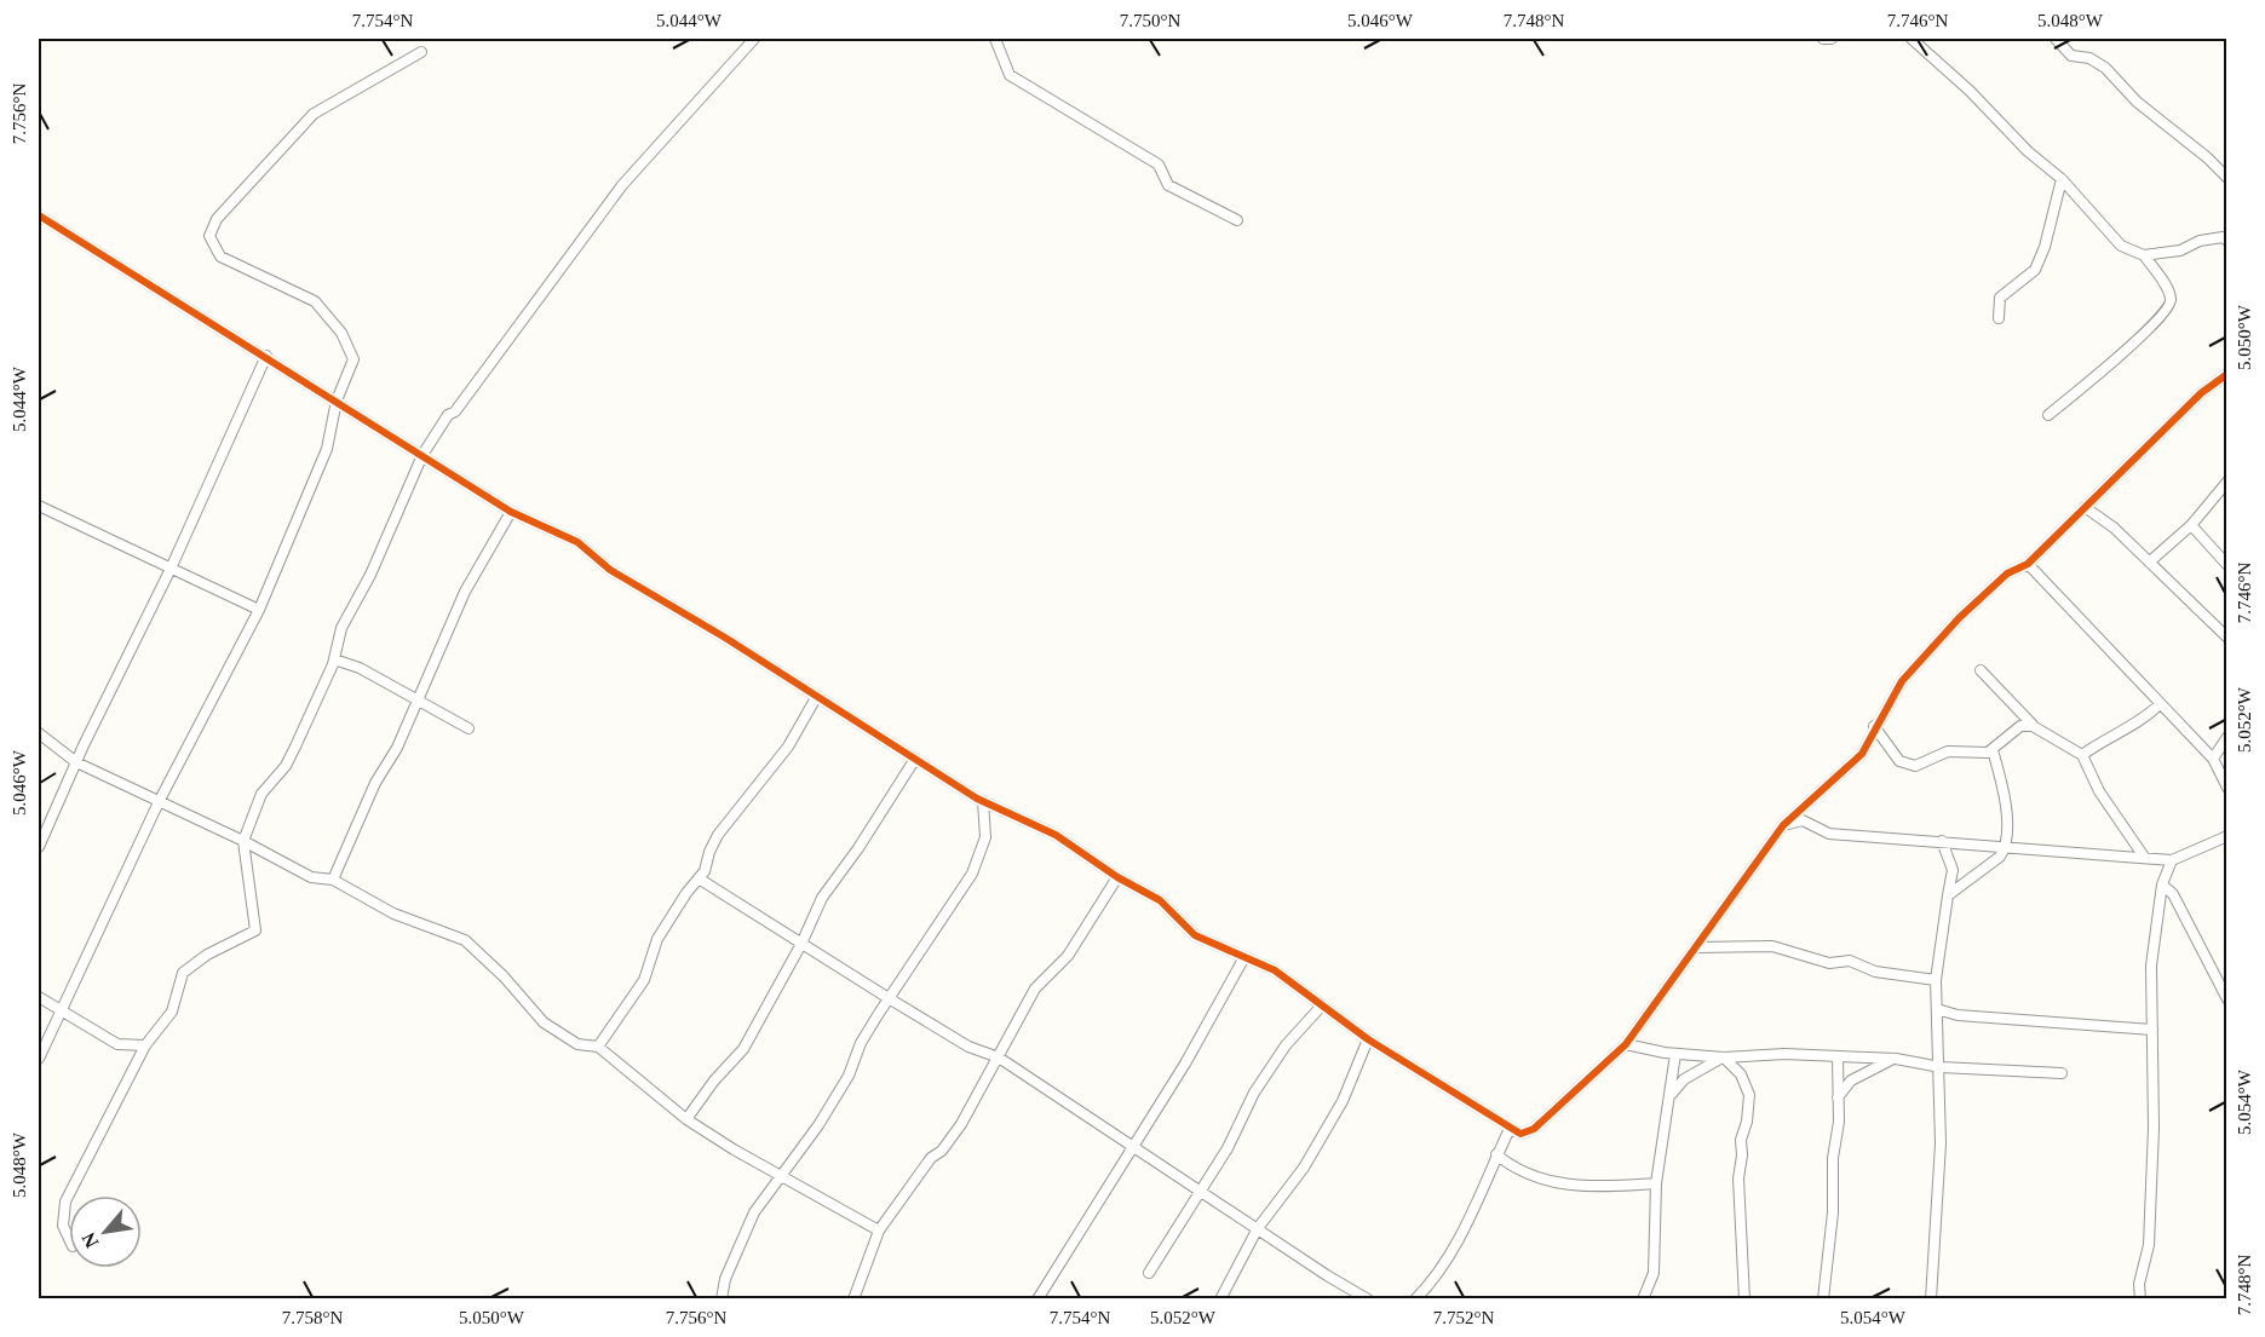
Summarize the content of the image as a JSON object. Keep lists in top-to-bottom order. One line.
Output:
{"north":"bottom left","coordinates":["7.754°N","5.044°W","7.750°N","5.046°W","7.748°N","7.746°N","5.048°W","7.756°N","5.050°W","5.052°W","5.054°W","7.758°N","7.752°N"]}
